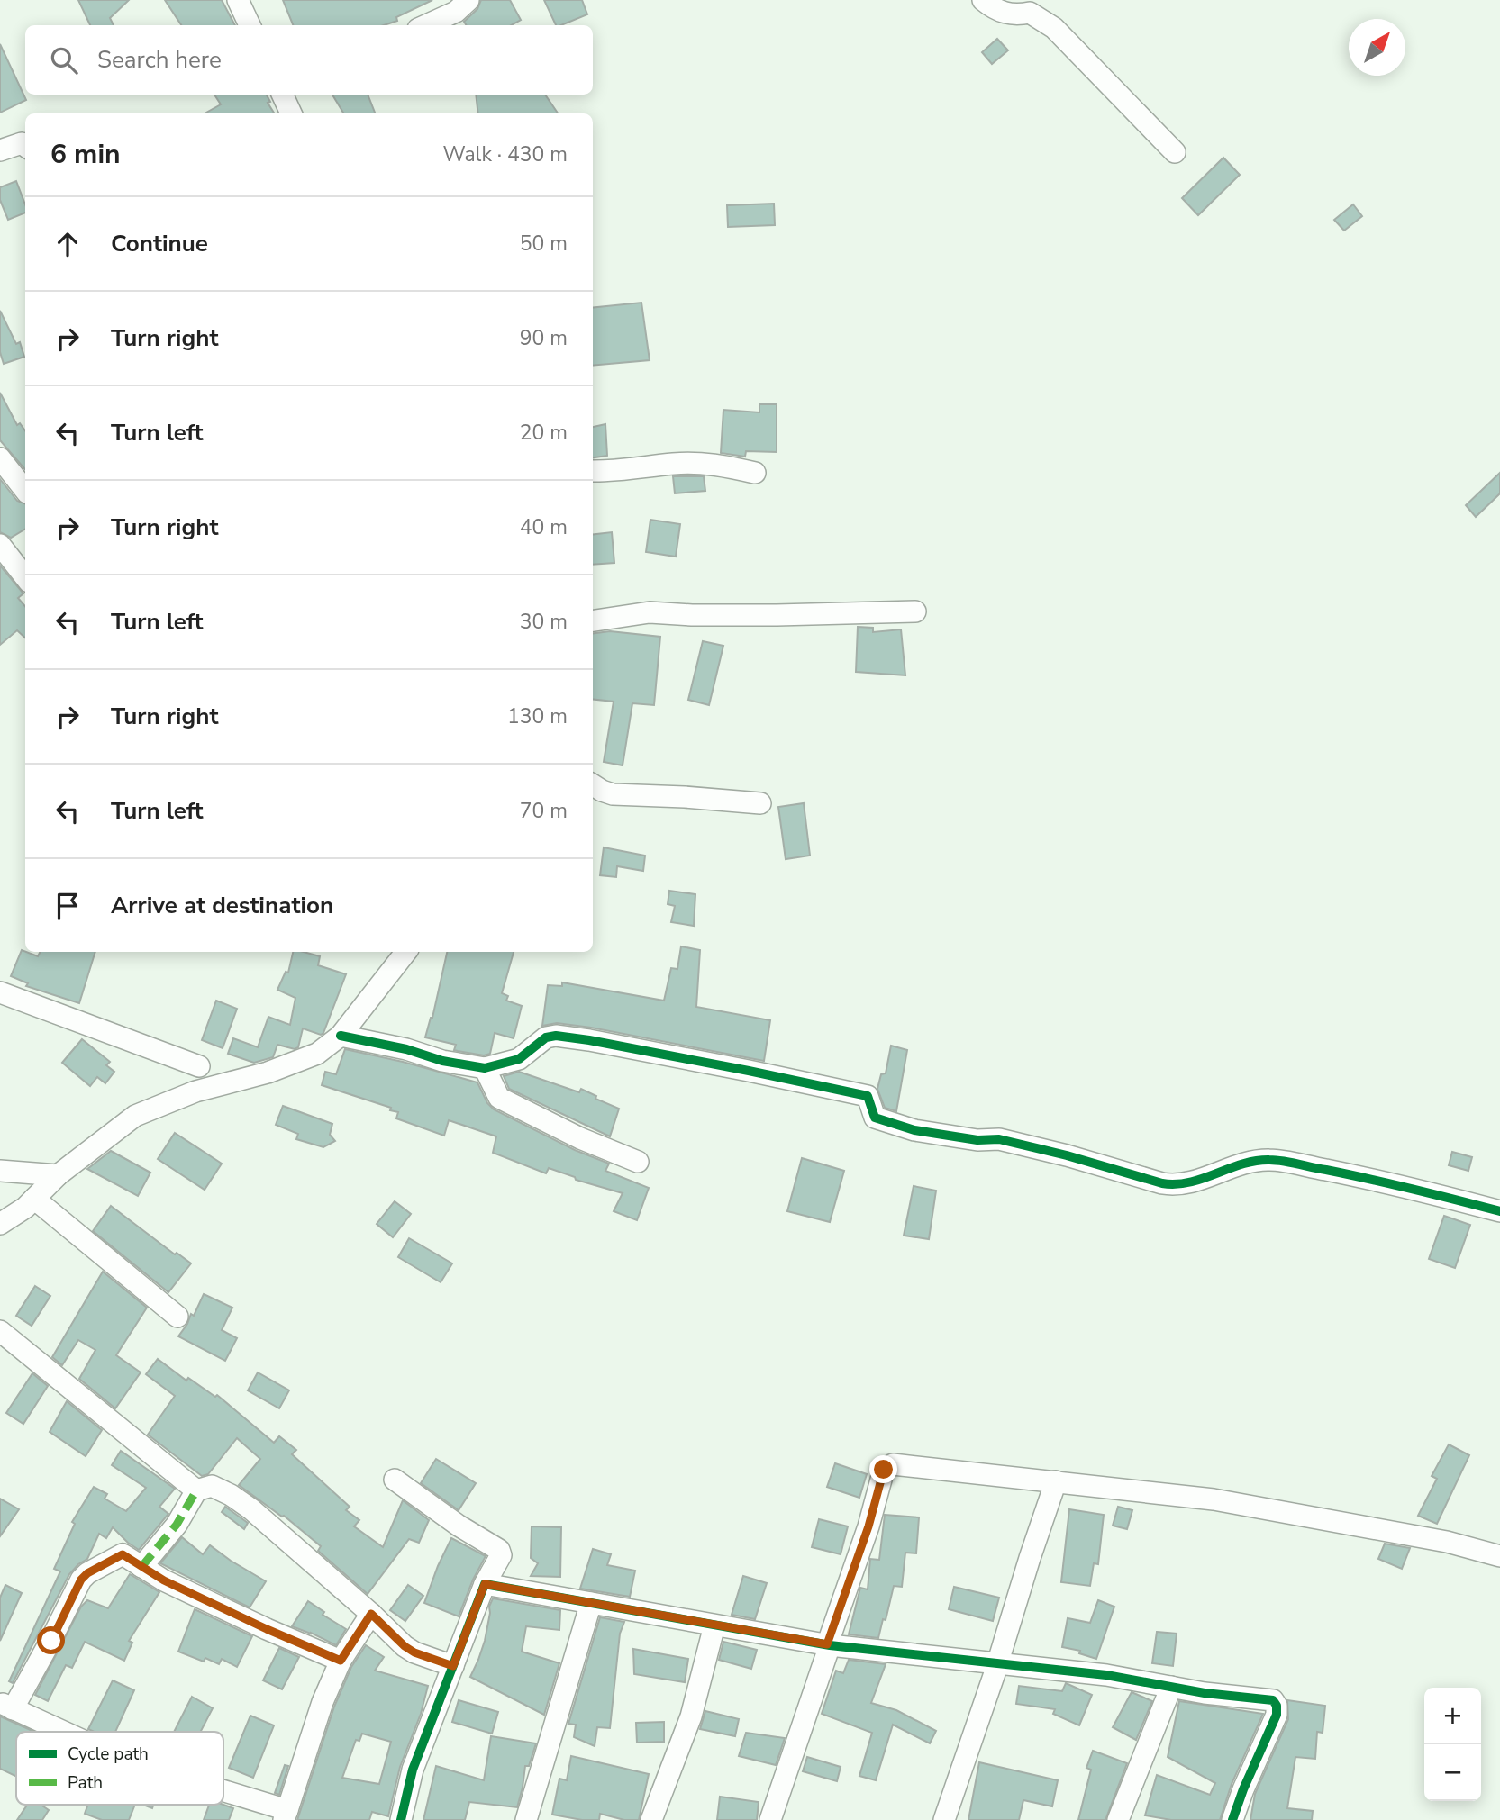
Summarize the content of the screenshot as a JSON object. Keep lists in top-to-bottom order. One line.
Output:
{"legend":["Cycle path","Path"],"north":"top right","page":{"search":"Search here","heading":["6 min","Walk · 430 m"],"list":[["Continue","50 m"],["Turn right","90 m"],["Turn left","20 m"],["Turn right","40 m"],["Turn left","30 m"],["Turn right","130 m"],["Turn left","70 m"],"Arrive at destination"],"map_buttons":["+","−"]}}
